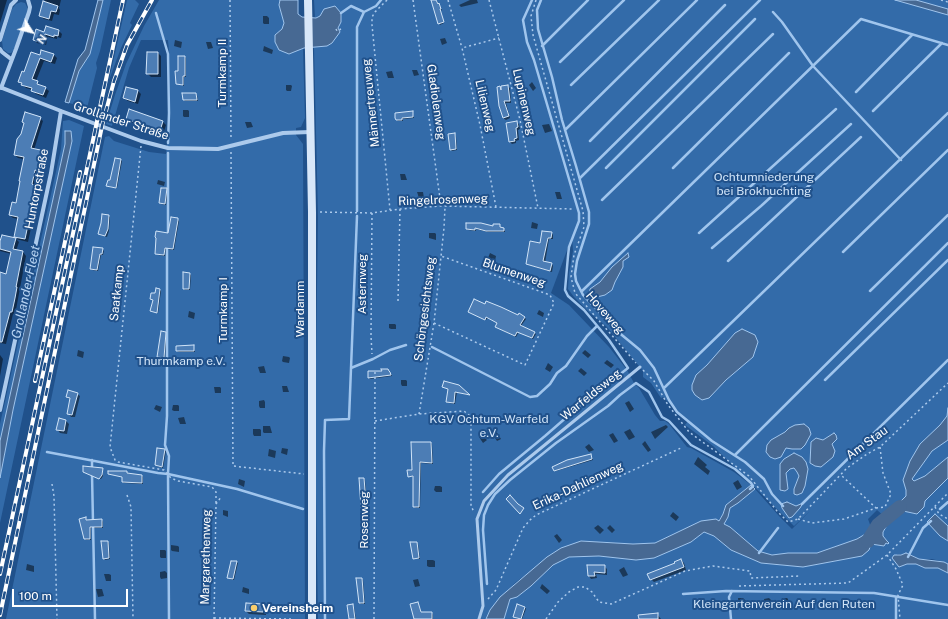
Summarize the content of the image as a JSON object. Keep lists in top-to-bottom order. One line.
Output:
{"streets":{"street":["Grollander Straße","Huntorpstraße","Wardamm"],"lane":["Warfeldsweg"],"path":["Turmkamp II","Gladiolenweg","Lupinenweg","Männertreuweg","Lilienweg","Ringelrosenweg","Blumenweg","Asternweg","Saatkamp","Schöngesichtsweg","Turmkamp I","Hoveweg","Am Stau","Erika-Dahlienweg","Rosenweg","Margarethenweg"]},"crossings":[["Turmkamp II","Grollander Straße"],["Turmkamp II","Turmkamp I"],["Gladiolenweg","Ringelrosenweg"],["Lupinenweg","Ringelrosenweg"],["Männertreuweg","Ringelrosenweg"],["Lilienweg","Ringelrosenweg"],["Grollander Straße","Huntorpstraße"],["Grollander Straße","Saatkamp"],["Grollander Straße","Wardamm"],["Grollander Straße","Turmkamp I"],["Ringelrosenweg","Asternweg"],["Ringelrosenweg","Wardamm"],["Ringelrosenweg","Schöngesichtsweg"],["Blumenweg","Schöngesichtsweg"],["Saatkamp","Margarethenweg"],["Wardamm","Turmkamp I"],["Hoveweg","Warfeldsweg"],["Hoveweg","Am Stau"],["Warfeldsweg","Erika-Dahlienweg"]],"water":["Grollander Fleet"],"parks":["Ochtumniederung bei Brokhuchting","Thurmkamp e.V.","KGV Ochtum-Warfeld e.V.","Kleingartenverein Auf den Ruten"],"places":["Vereinsheim"],"scale_bar":"100 m","north":"bottom right"}
